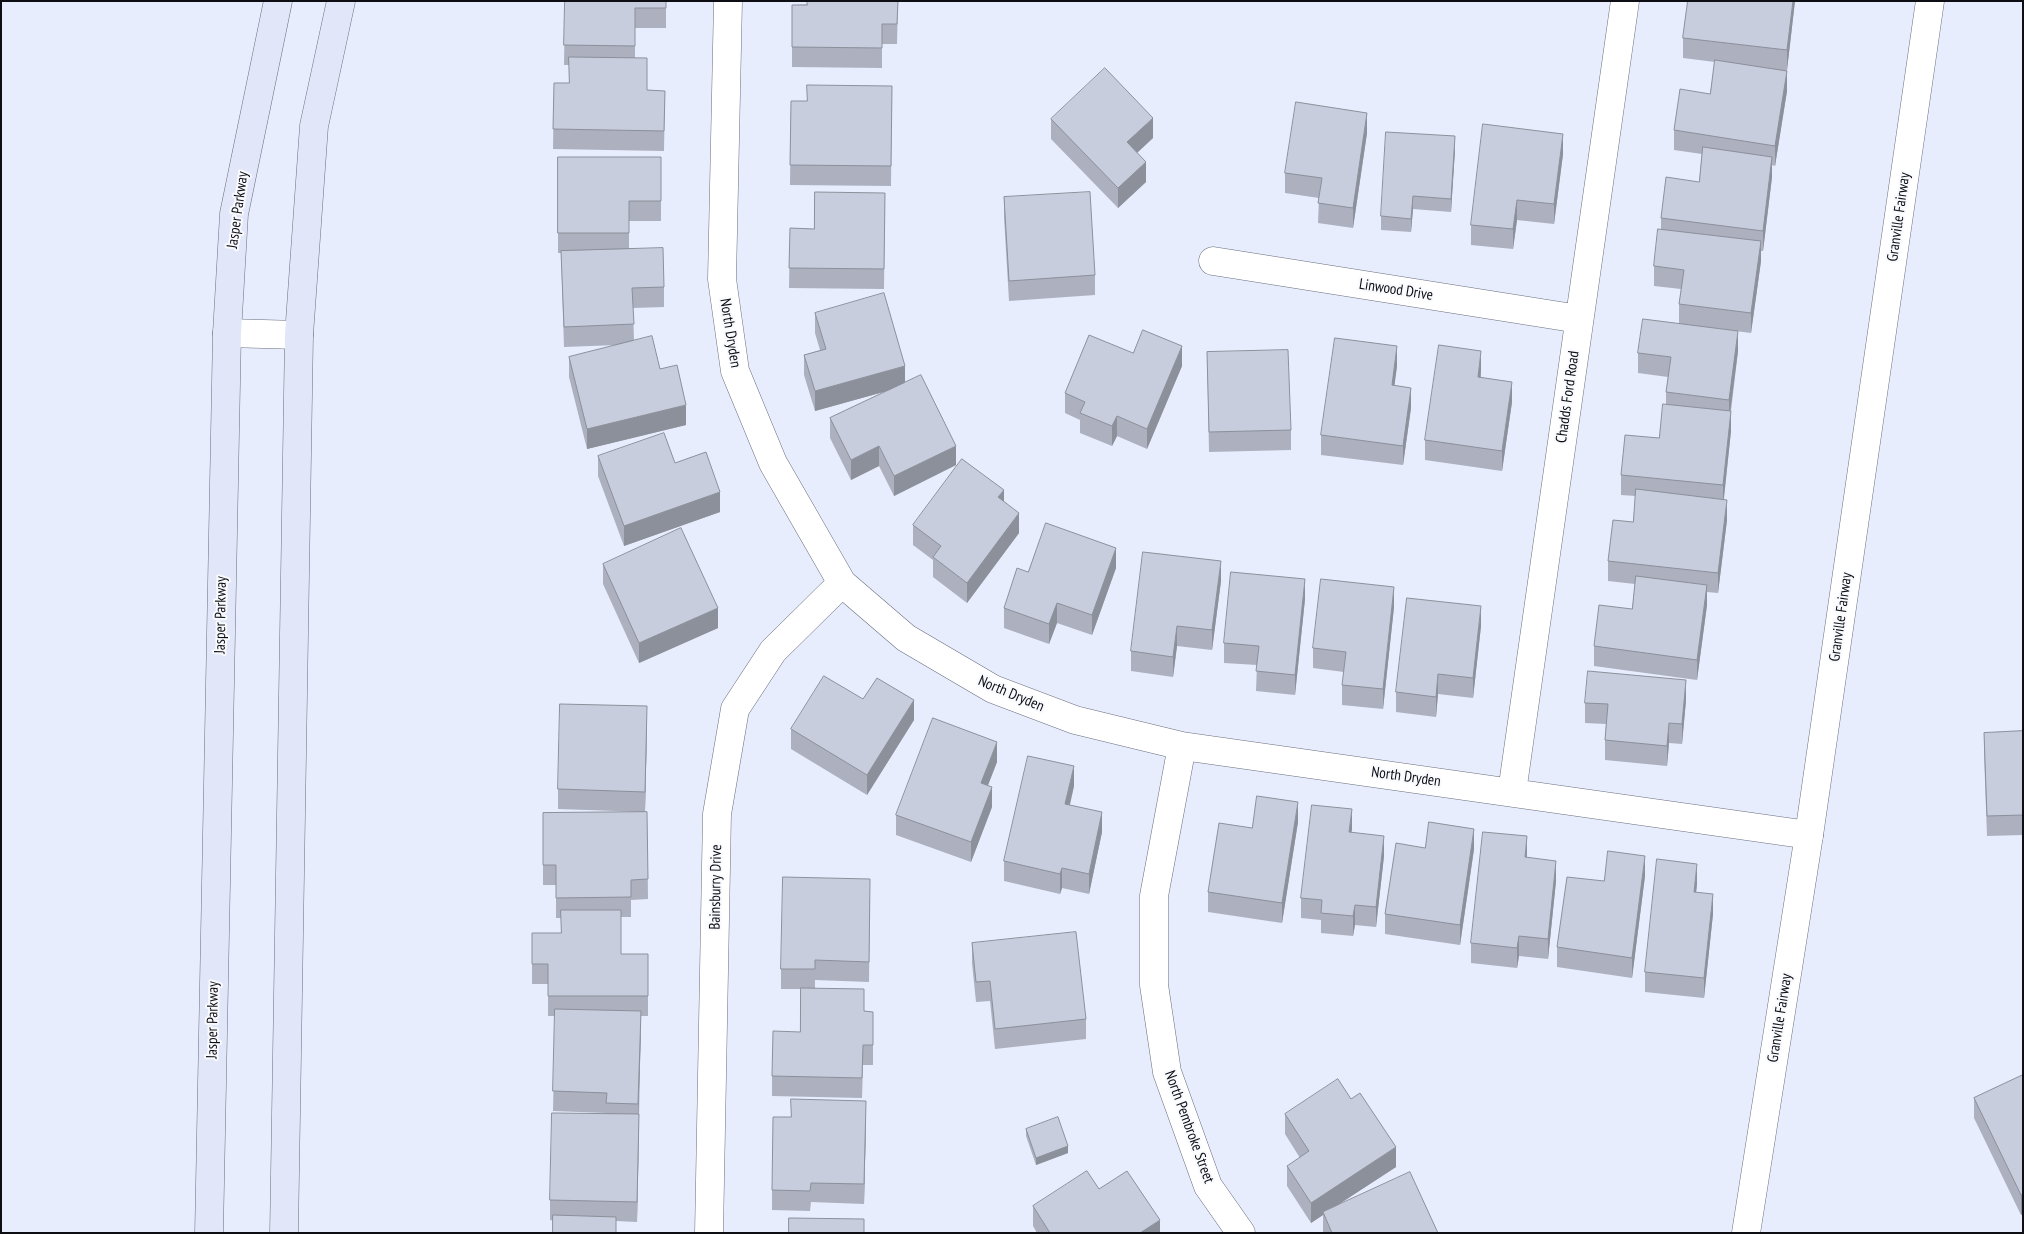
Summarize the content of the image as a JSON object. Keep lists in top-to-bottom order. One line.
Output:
{"streets":{"main road":["Jasper Parkway"],"street":["Granville Fairway","Linwood Drive","North Dryden","Chadds Ford Road","Bainsburry Drive","North Pembroke Street"]},"crossings":[["Granville Fairway","North Dryden"],["Linwood Drive","Chadds Ford Road"],["North Dryden","Chadds Ford Road"],["North Dryden","Bainsburry Drive"],["North Dryden","North Pembroke Street"]]}
